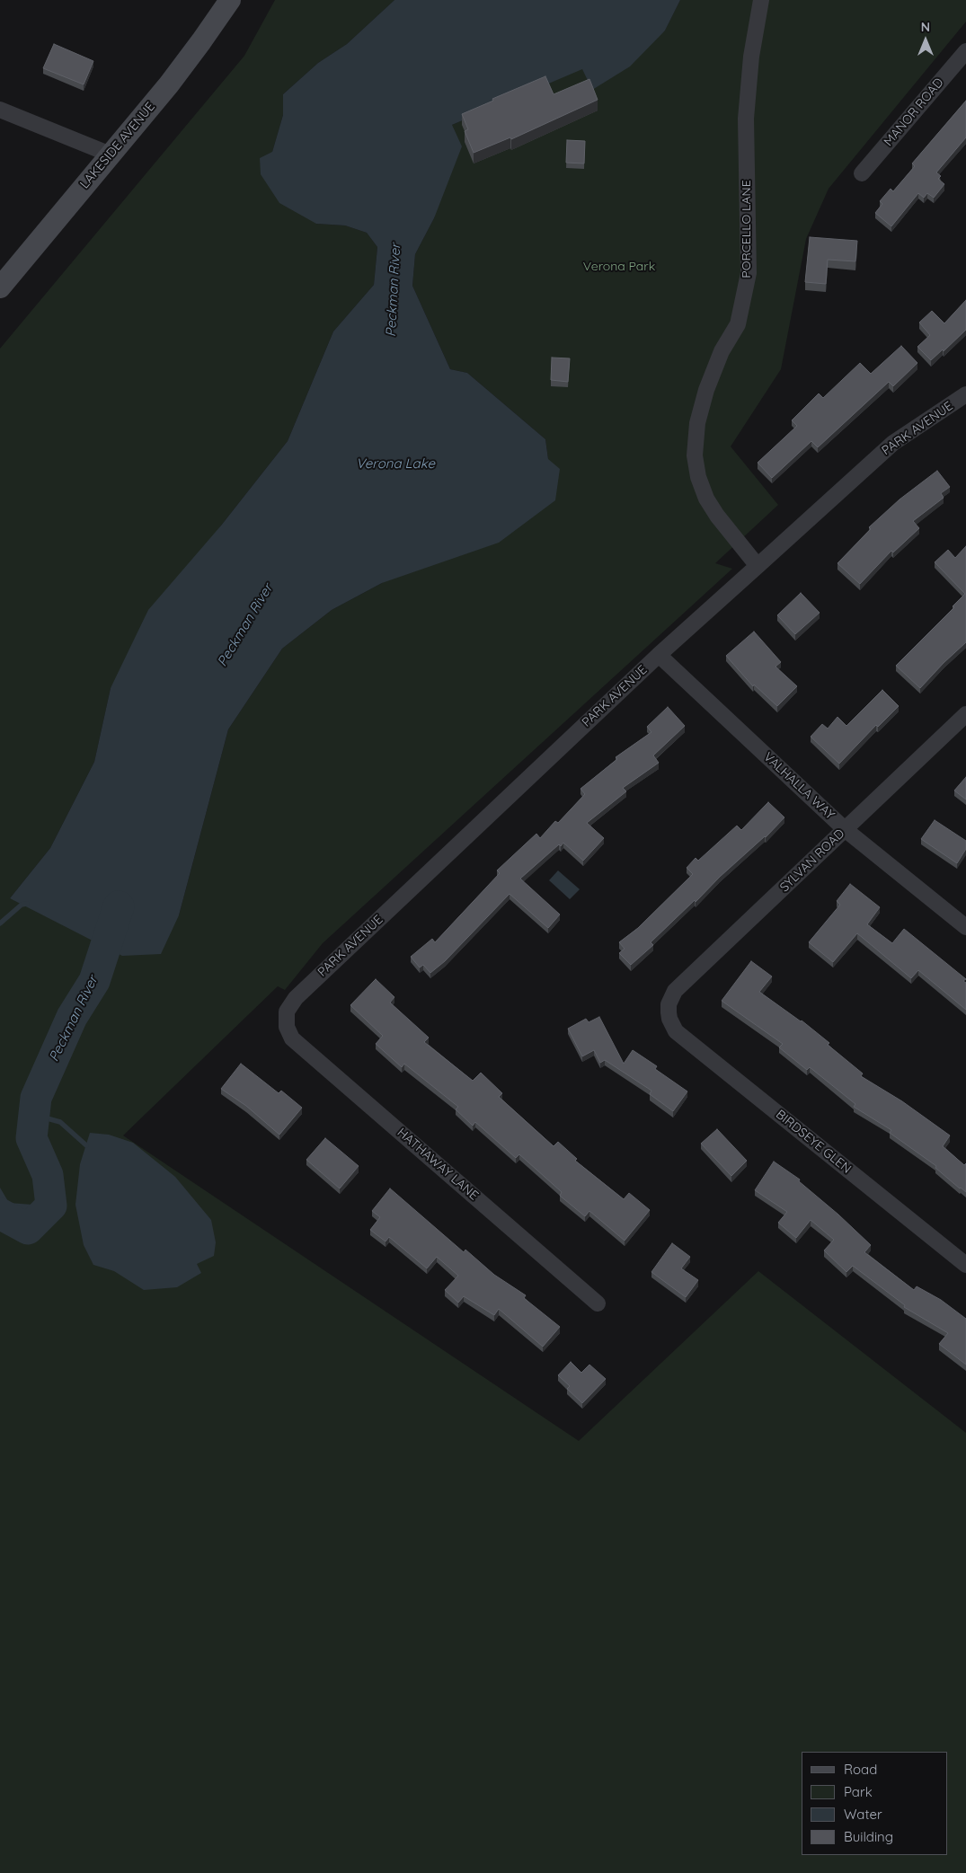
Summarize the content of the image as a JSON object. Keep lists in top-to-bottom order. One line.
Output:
{"streets":{"main road":["LAKESIDE AVENUE"],"street":["MANOR ROAD","PORCELLO LANE","PARK AVENUE","VALHALLA WAY","SYLVAN ROAD","BIRDSEYE GLEN","HATHAWAY LANE"]},"crossings":[["PORCELLO LANE","PARK AVENUE"],["PARK AVENUE","VALHALLA WAY"],["PARK AVENUE","HATHAWAY LANE"],["VALHALLA WAY","SYLVAN ROAD"],["SYLVAN ROAD","BIRDSEYE GLEN"]],"water":["Peckman River","Verona Lake"],"parks":["Verona Park"],"legend":["Road","Park","Water","Building"],"north":"top"}
